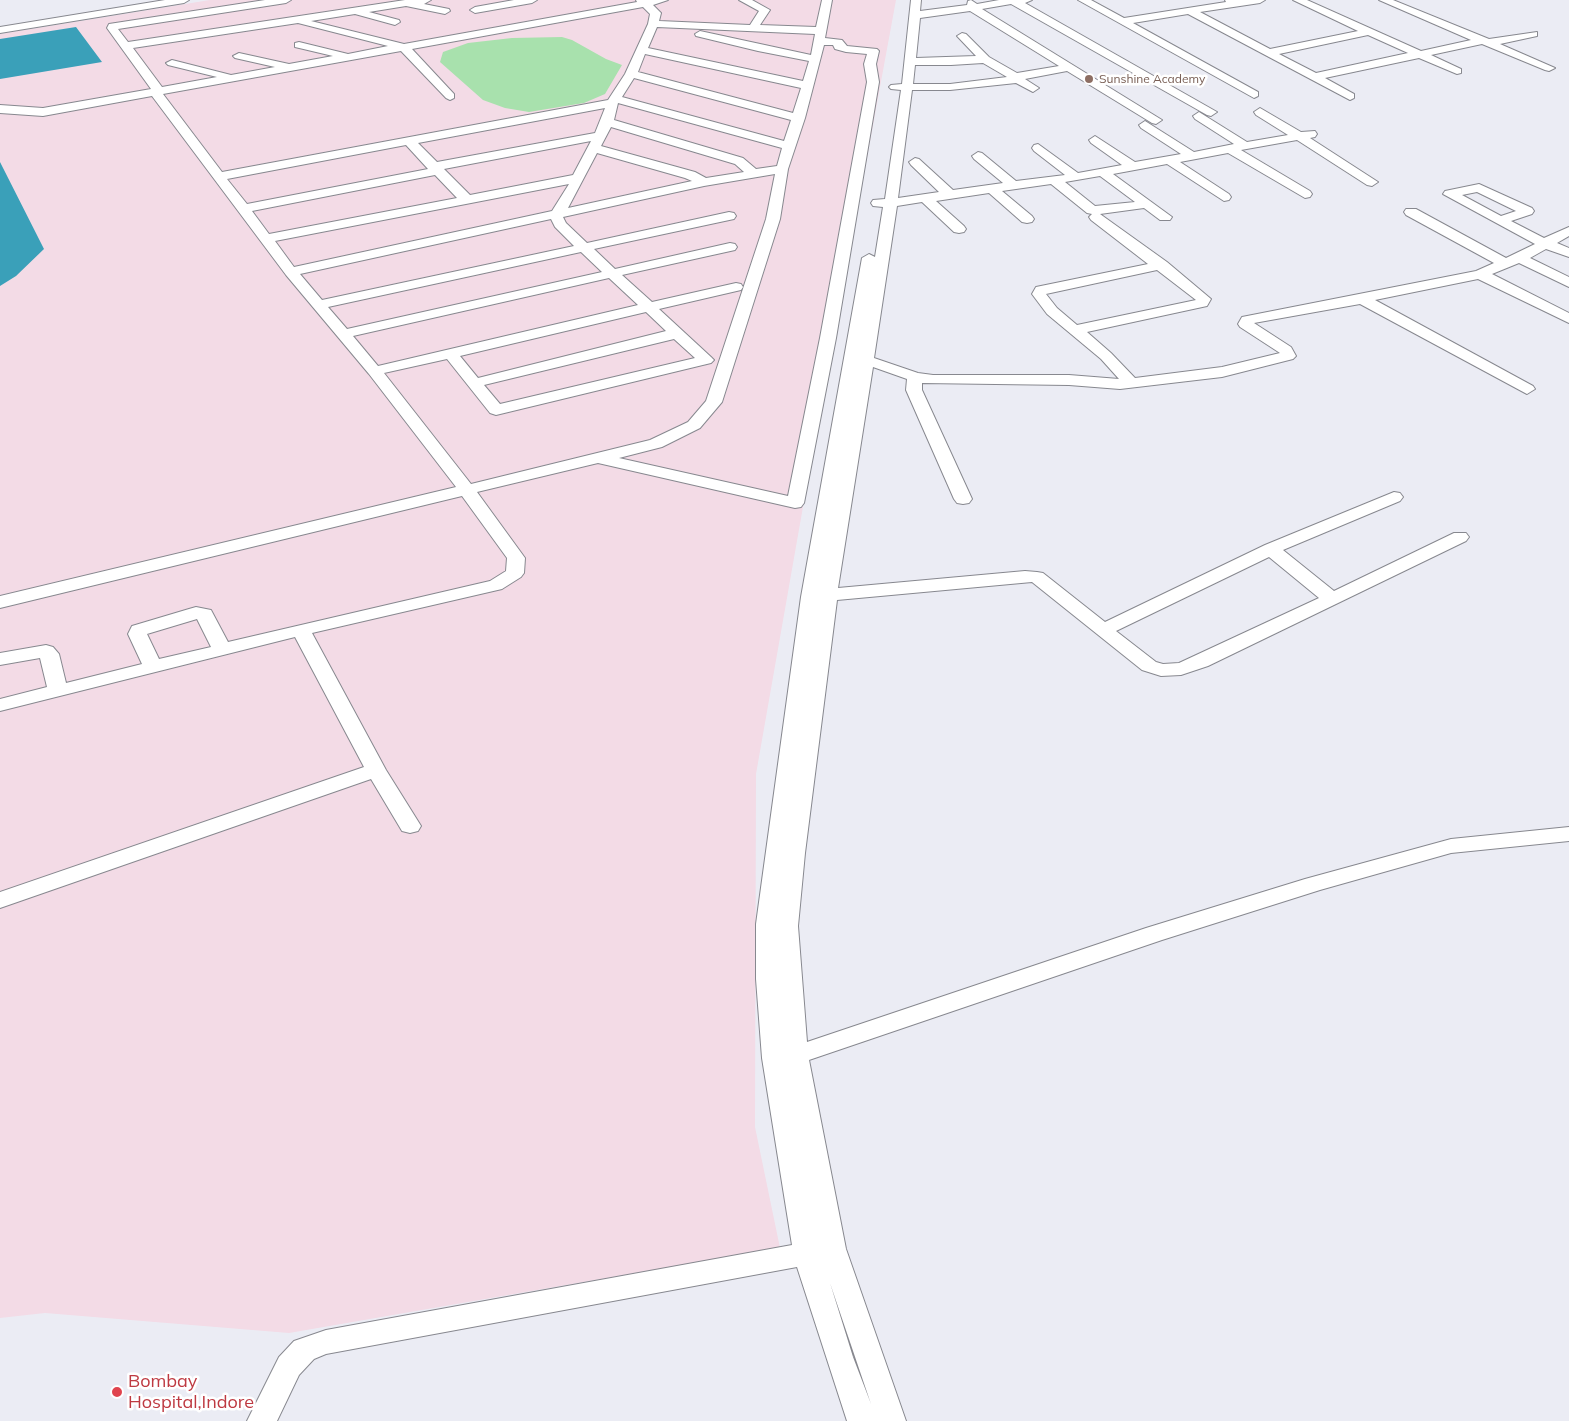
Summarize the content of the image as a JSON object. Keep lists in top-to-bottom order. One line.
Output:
{"places":["Sunshine Academy","Bombay Hospital,Indore"]}
